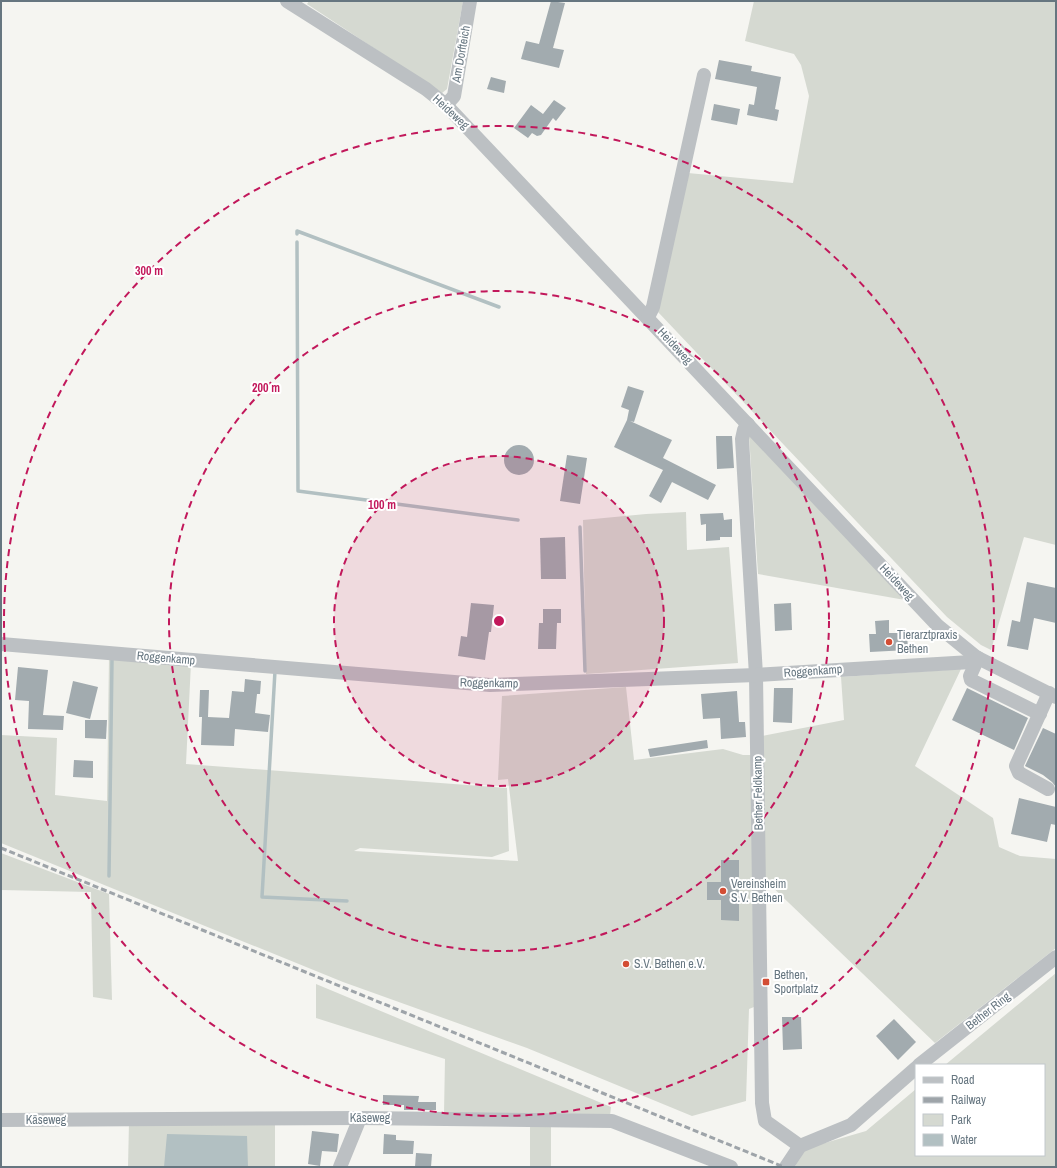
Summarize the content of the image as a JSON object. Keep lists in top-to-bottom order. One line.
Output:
{"streets":{"street":["Am Dorfteich","Heideweg","Roggenkamp","Bether Feldkamp","Bether Ring","Käseweg"]},"crossings":[["Am Dorfteich","Heideweg"],["Heideweg","Roggenkamp"],["Heideweg","Bether Feldkamp"],["Roggenkamp","Bether Feldkamp"]],"places":{"other":["Tierarztpraxis Bethen","Vereinsheim S.V. Bethen","S.V. Bethen e.V."],"transit":["Bethen, Sportplatz"]},"legend":["Road","Railway","Park","Water"],"rings":["300 m","200 m","100 m"]}
